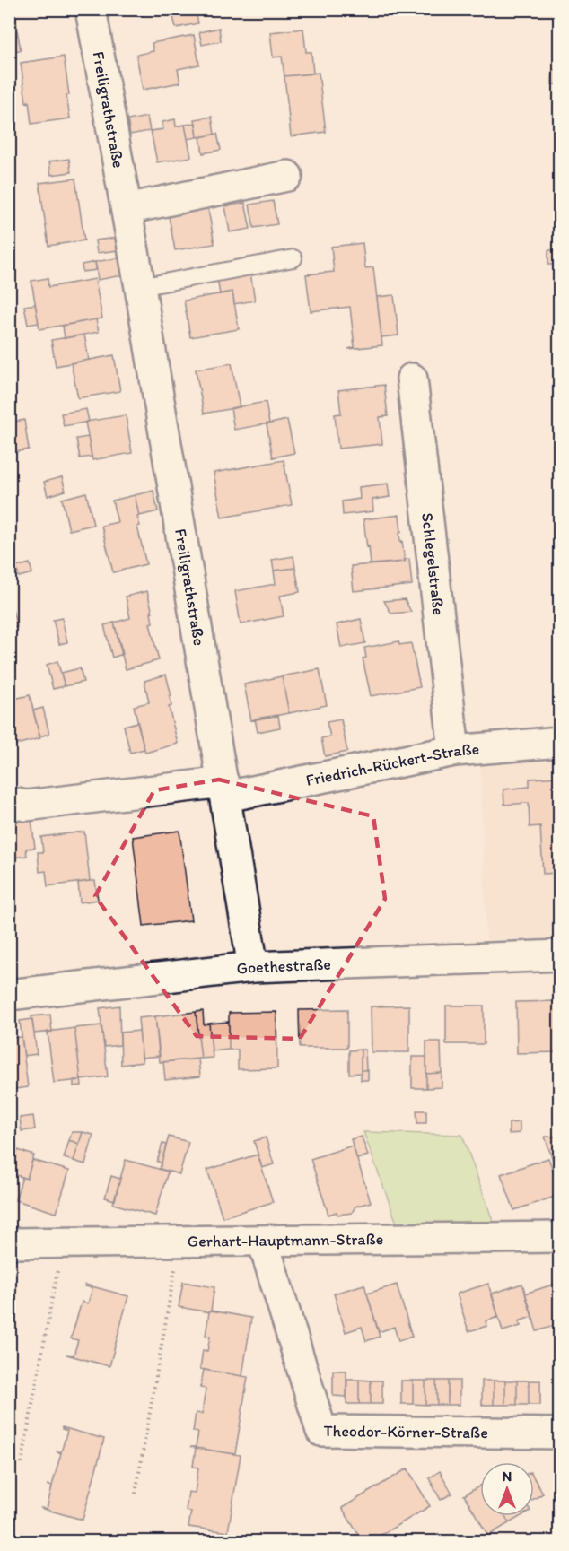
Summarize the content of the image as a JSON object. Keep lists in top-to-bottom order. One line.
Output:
{"streets":{"street":["Freiligrathstraße","Schlegelstraße","Friedrich-Rückert-Straße","Goethestraße","Gerhart-Hauptmann-Straße","Theodor-Körner-Straße"]},"crossings":[["Freiligrathstraße","Friedrich-Rückert-Straße"],["Freiligrathstraße","Goethestraße"],["Schlegelstraße","Friedrich-Rückert-Straße"],["Gerhart-Hauptmann-Straße","Theodor-Körner-Straße"]],"north":"top"}
